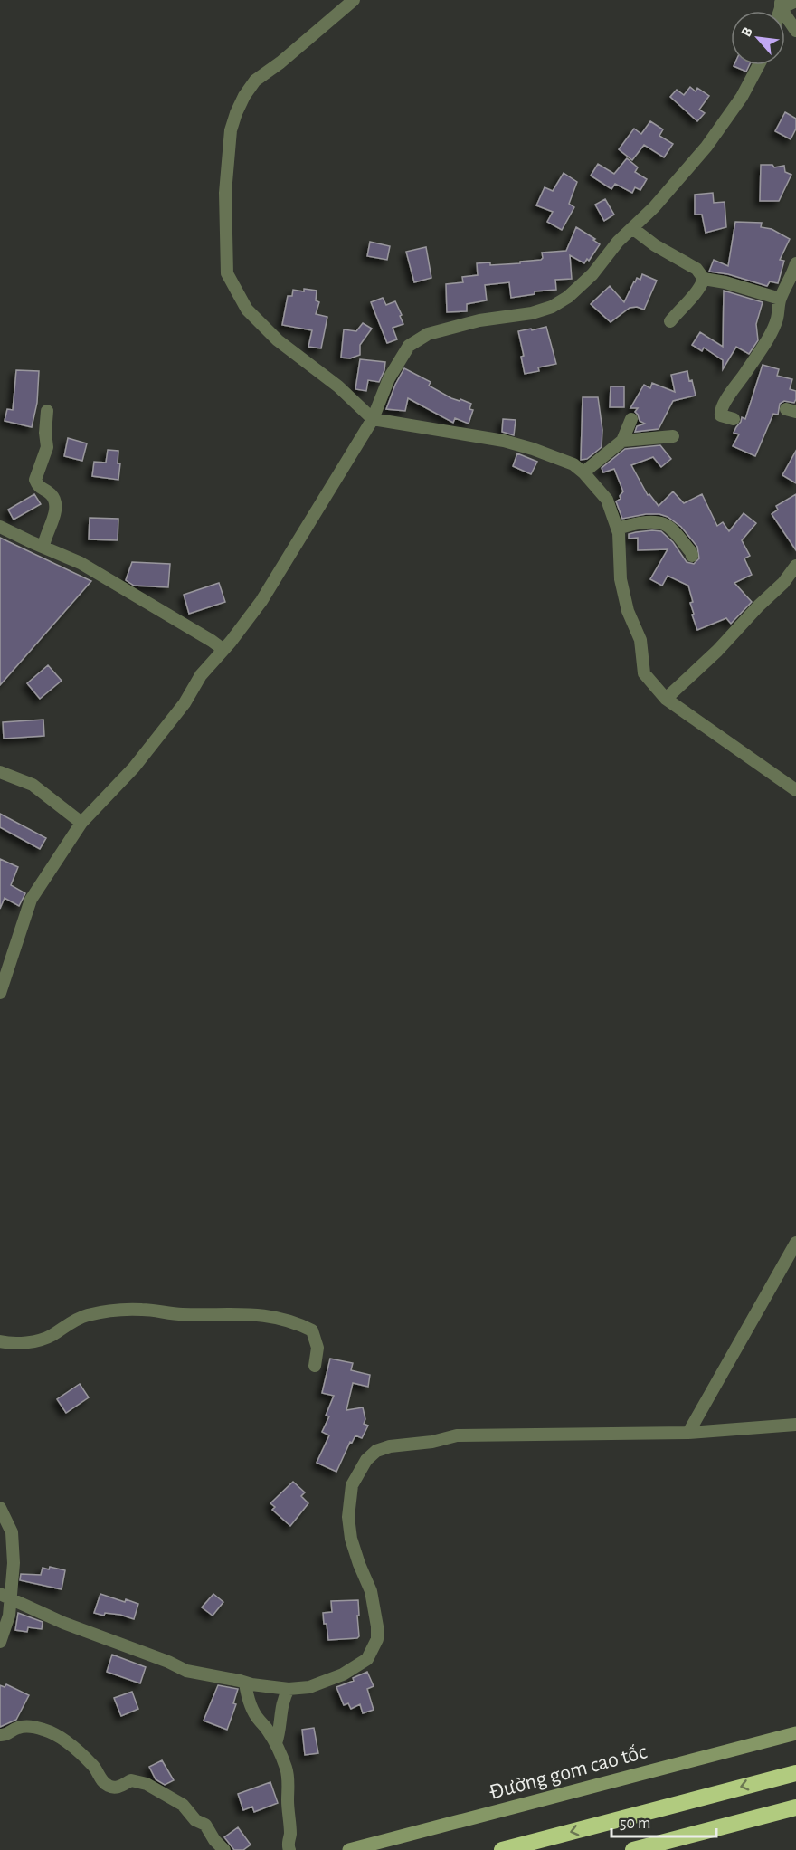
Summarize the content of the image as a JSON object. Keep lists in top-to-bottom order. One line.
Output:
{"streets":{"main road":["Đường gom cao tốc"]},"scale_bar":"50 m","north":"top left"}
